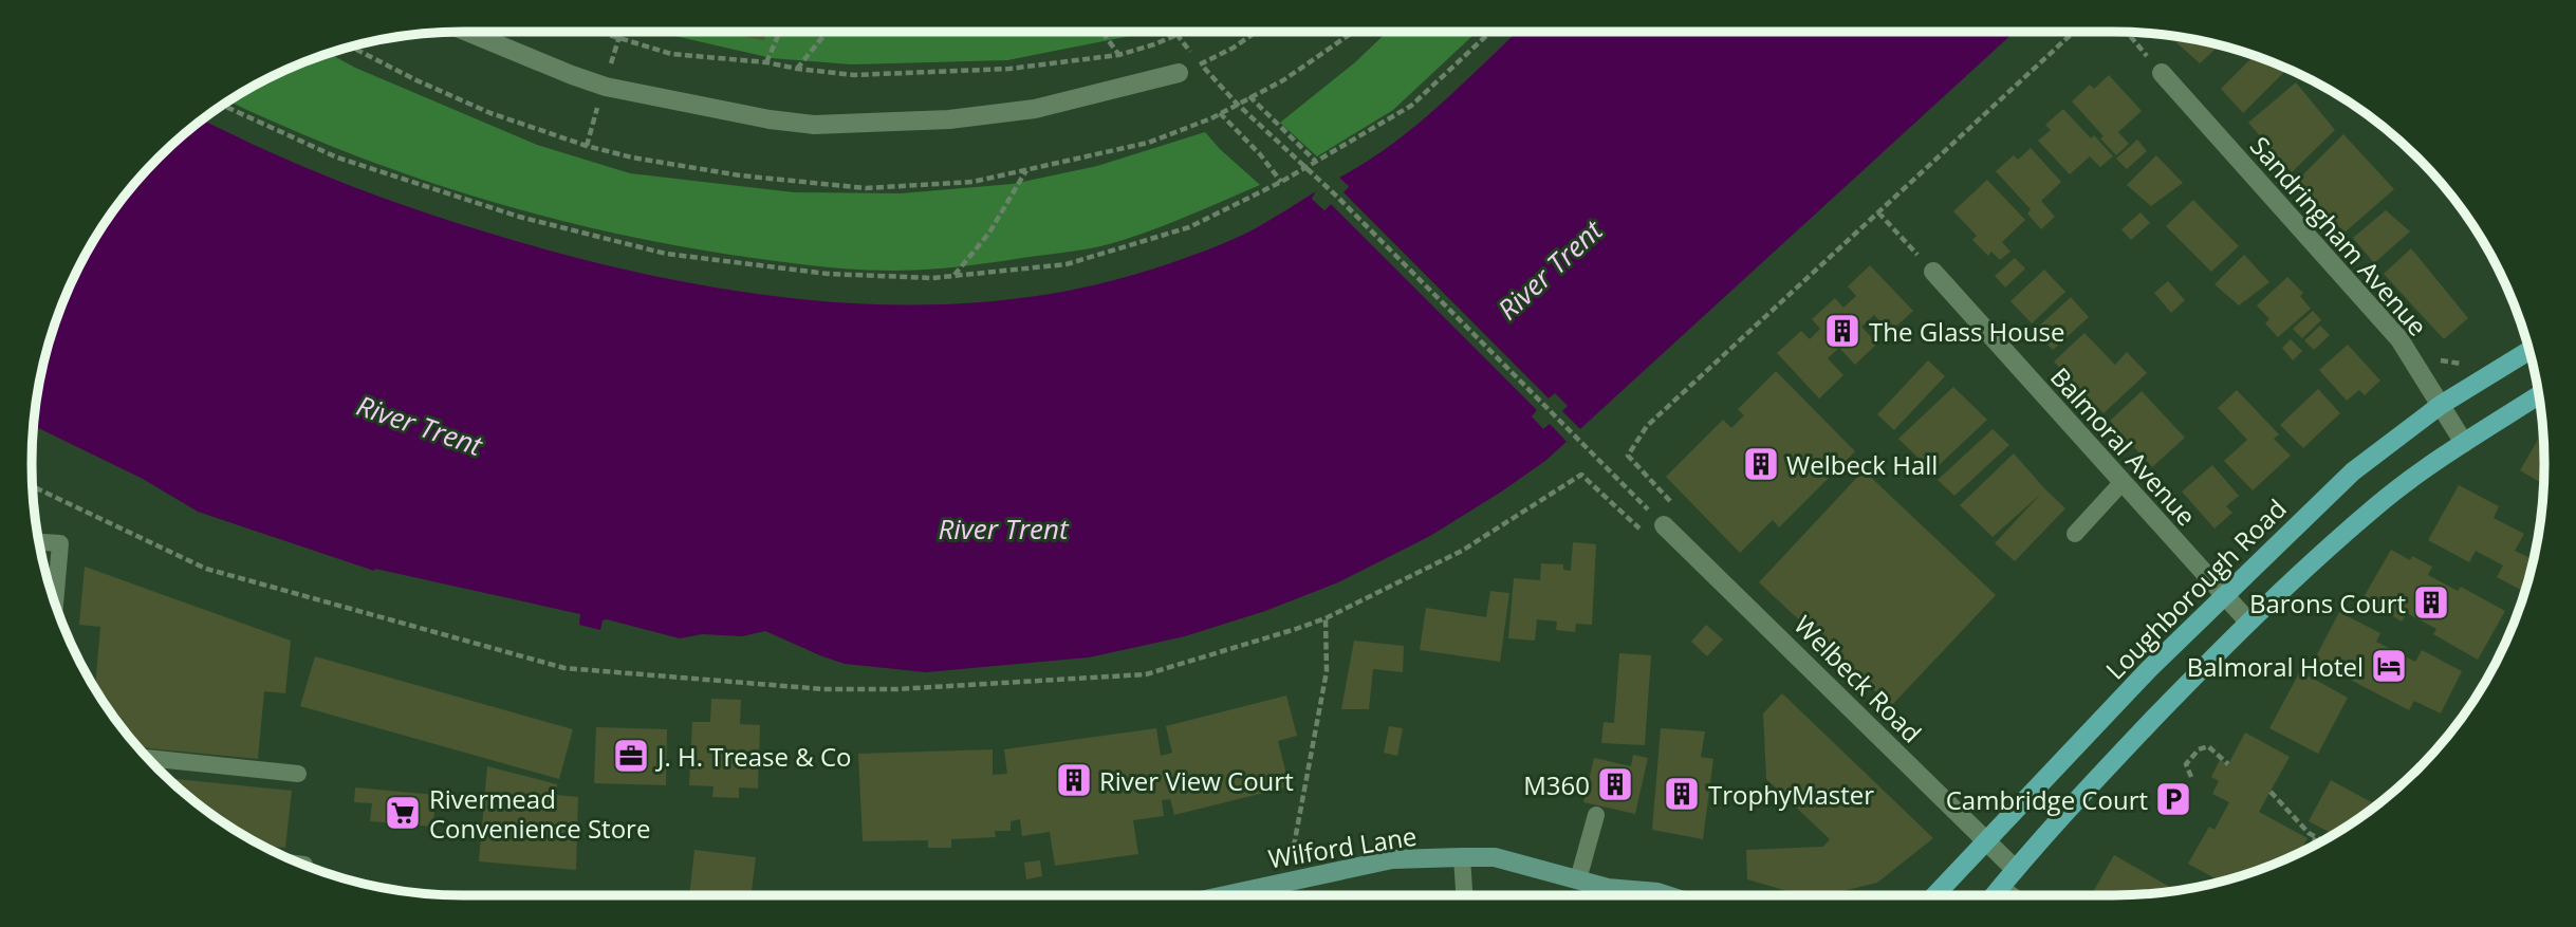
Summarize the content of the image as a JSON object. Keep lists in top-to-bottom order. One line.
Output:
{"streets":{"main road":["Loughborough Road","Wilford Lane"],"street":["Sandringham Avenue","Balmoral Avenue","Welbeck Road"]},"crossings":[["Sandringham Avenue","Loughborough Road"],["Balmoral Avenue","Loughborough Road"],["Loughborough Road","Welbeck Road"]],"water":["River Trent"],"places":{"building":["The Glass House","Welbeck Hall","Barons Court","River View Court","M360","TrophyMaster"],"hotel":["Balmoral Hotel"],"office":["J. H. Trease & Co"],"parking":["Cambridge Court"],"supermarket":["Rivermead Convenience Store"]}}
